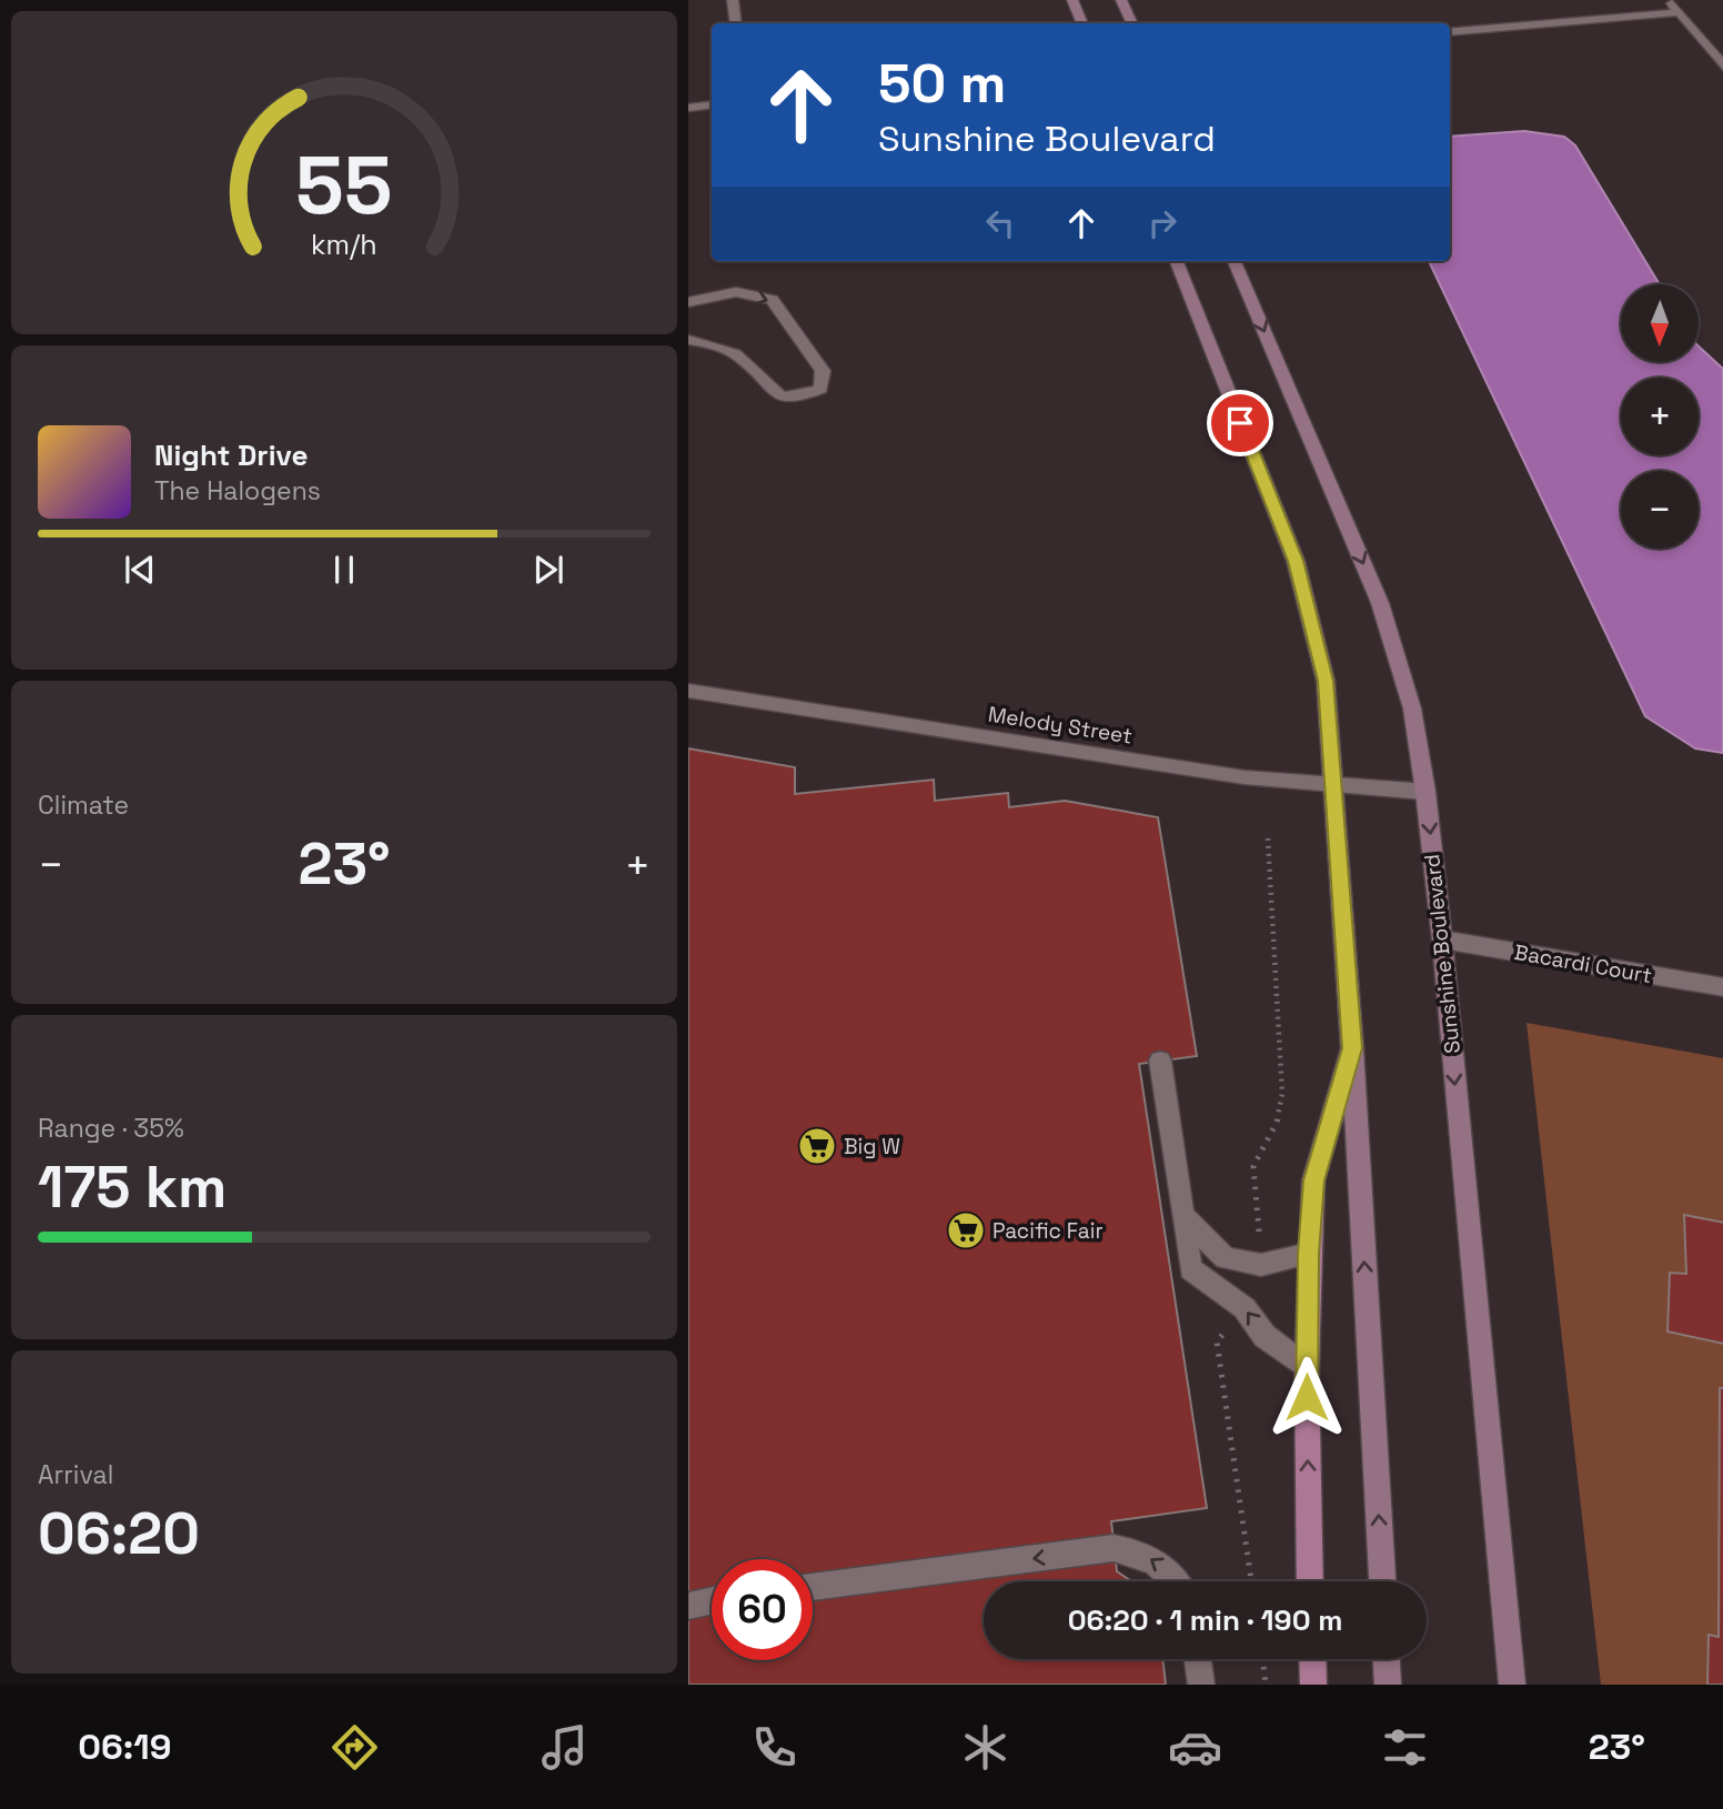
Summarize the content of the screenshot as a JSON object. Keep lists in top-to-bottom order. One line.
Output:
{"streets":{"main road":["Sunshine Boulevard"],"street":["Melody Street","Bacardi Court"]},"crossings":[["Melody Street","Sunshine Boulevard"],["Sunshine Boulevard","Bacardi Court"]],"places":{"supermarket":["Big W","Pacific Fair"]},"north":"bottom","page":{"turn":["50 m","Sunshine Boulevard"],"map_buttons":["+","−"],"song":["Night Drive","The Halogens"],"tile":["Climate",["Range · 35%","175 km"],["Arrival","06:20"]],"heat":["−","23°","+"],"limit":"60","trip":"06:20 · 1 min · 190 m","tabs":["06:19","23°"],"gauge":["55","km/h"]}}
